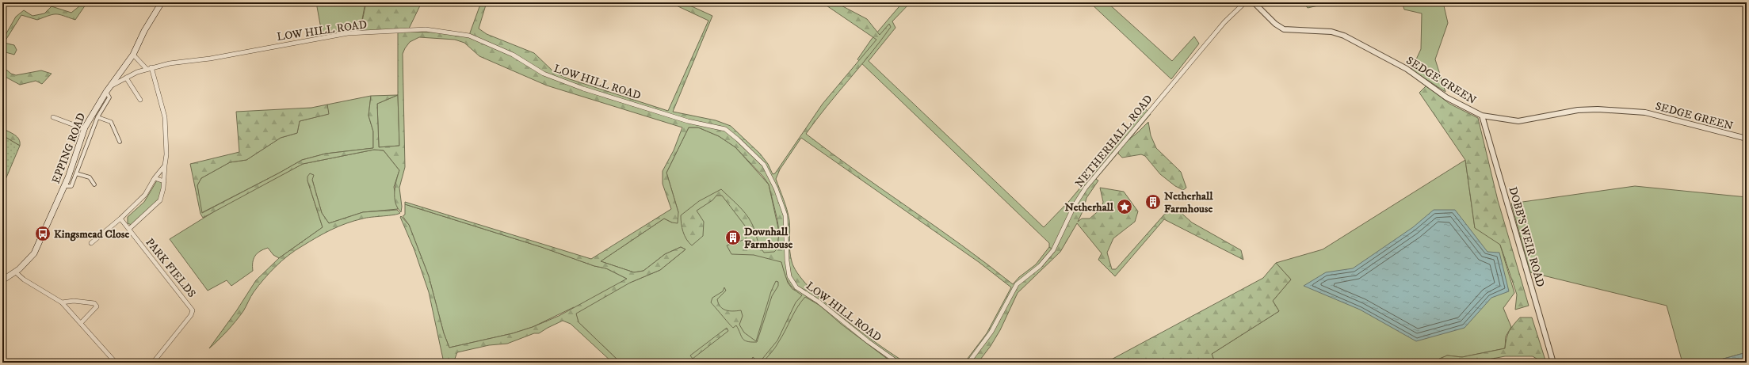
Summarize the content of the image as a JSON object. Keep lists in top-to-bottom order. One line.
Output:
{"streets":{"main road":["EPPING ROAD"],"street":["LOW HILL ROAD","SEDGE GREEN","NETHERHALL ROAD","DOBB'S WEIR ROAD","PARK FIELDS"]},"crossings":[["LOW HILL ROAD","EPPING ROAD"],["SEDGE GREEN","DOBB'S WEIR ROAD"]],"places":{"building":["Netherhall Farmhouse","Downhall Farmhouse"],"place":["Netherhall"],"bus stop":["Kingsmead Close"]}}
